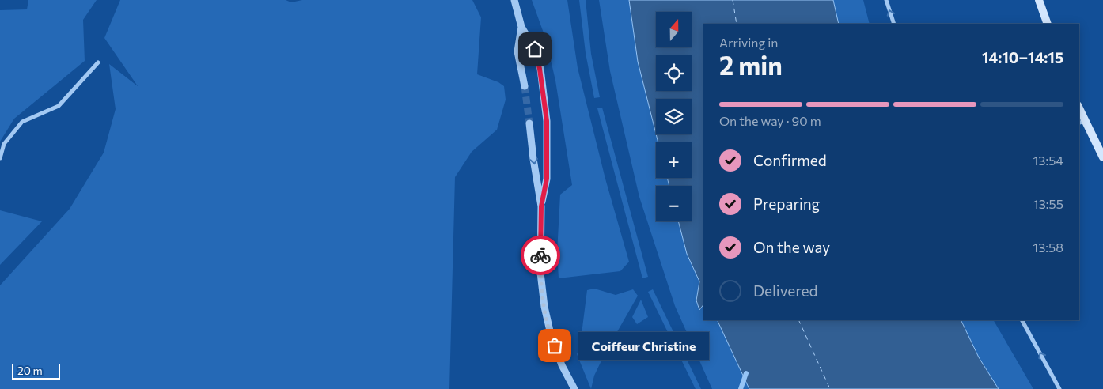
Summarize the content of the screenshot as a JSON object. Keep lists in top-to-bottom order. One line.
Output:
{"places":["Coiffeur Christine"],"scale_bar":"20 m","north":"top","page":{"map_buttons":["+","−"],"heading":["2 min","Arriving in","14:10–14:15"],"bar":"On the way · 90 m","list":[["Confirmed","13:54"],["Preparing","13:55"],["On the way","13:58"],"Delivered"],"bubble":"Coiffeur Christine","scale":"20 m"}}
